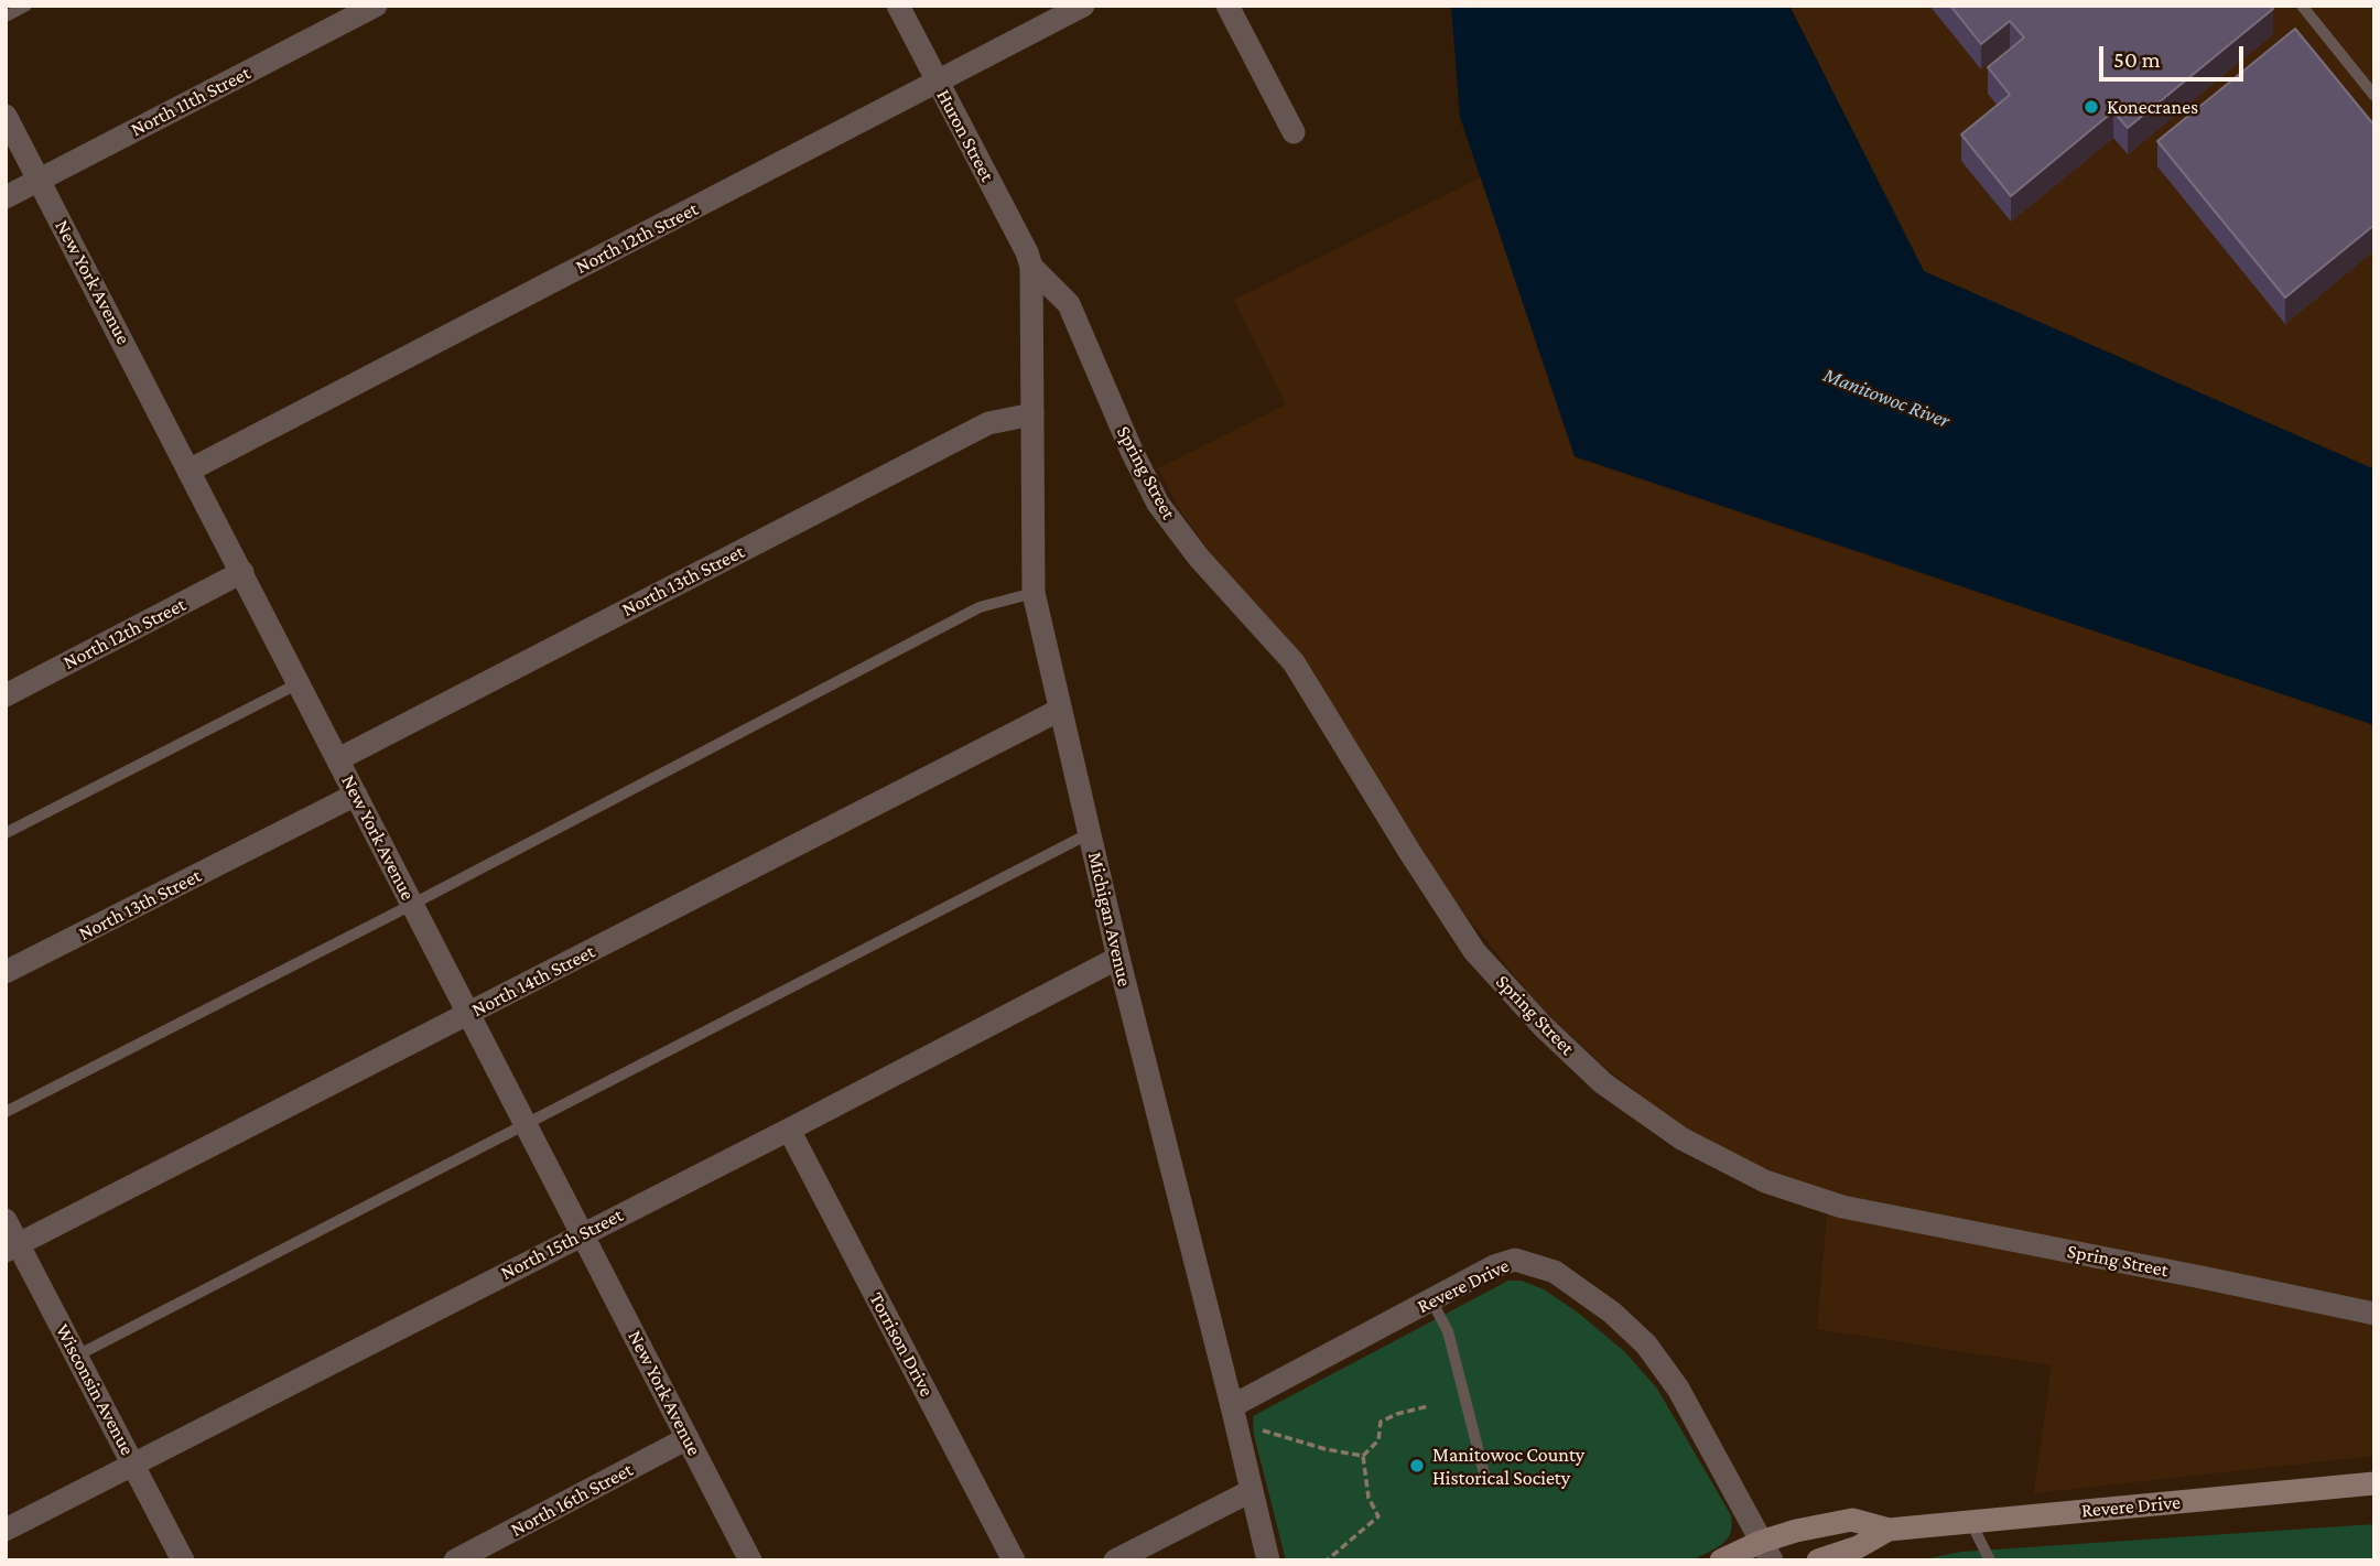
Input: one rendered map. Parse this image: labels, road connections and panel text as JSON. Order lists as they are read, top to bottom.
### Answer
{
  "streets": {
    "main road": ["Revere Drive"],
    "street": [
      "North 11th Street",
      "Huron Street",
      "North 12th Street",
      "New York Avenue",
      "Spring Street",
      "North 13th Street",
      "Michigan Avenue",
      "North 14th Street",
      "North 15th Street",
      "Torrison Drive",
      "Wisconsin Avenue",
      "North 16th Street"
    ]
  },
  "crossings": [
    ["North 11th Street", "New York Avenue"],
    ["Huron Street", "North 12th Street"],
    ["Huron Street", "Spring Street"],
    ["Huron Street", "Michigan Avenue"],
    ["North 12th Street", "New York Avenue"],
    ["New York Avenue", "North 13th Street"],
    ["New York Avenue", "North 14th Street"],
    ["New York Avenue", "North 15th Street"],
    ["New York Avenue", "North 16th Street"],
    ["Spring Street", "Michigan Avenue"],
    ["North 13th Street", "Michigan Avenue"],
    ["Michigan Avenue", "North 14th Street"],
    ["Michigan Avenue", "North 15th Street"],
    ["Michigan Avenue", "Revere Drive"],
    ["North 14th Street", "Wisconsin Avenue"],
    ["North 15th Street", "Torrison Drive"],
    ["North 15th Street", "Wisconsin Avenue"]
  ],
  "water": ["Manitowoc River"],
  "places": ["Konecranes", "Manitowoc County Historical Society"],
  "scale_bar": "50 m"
}
